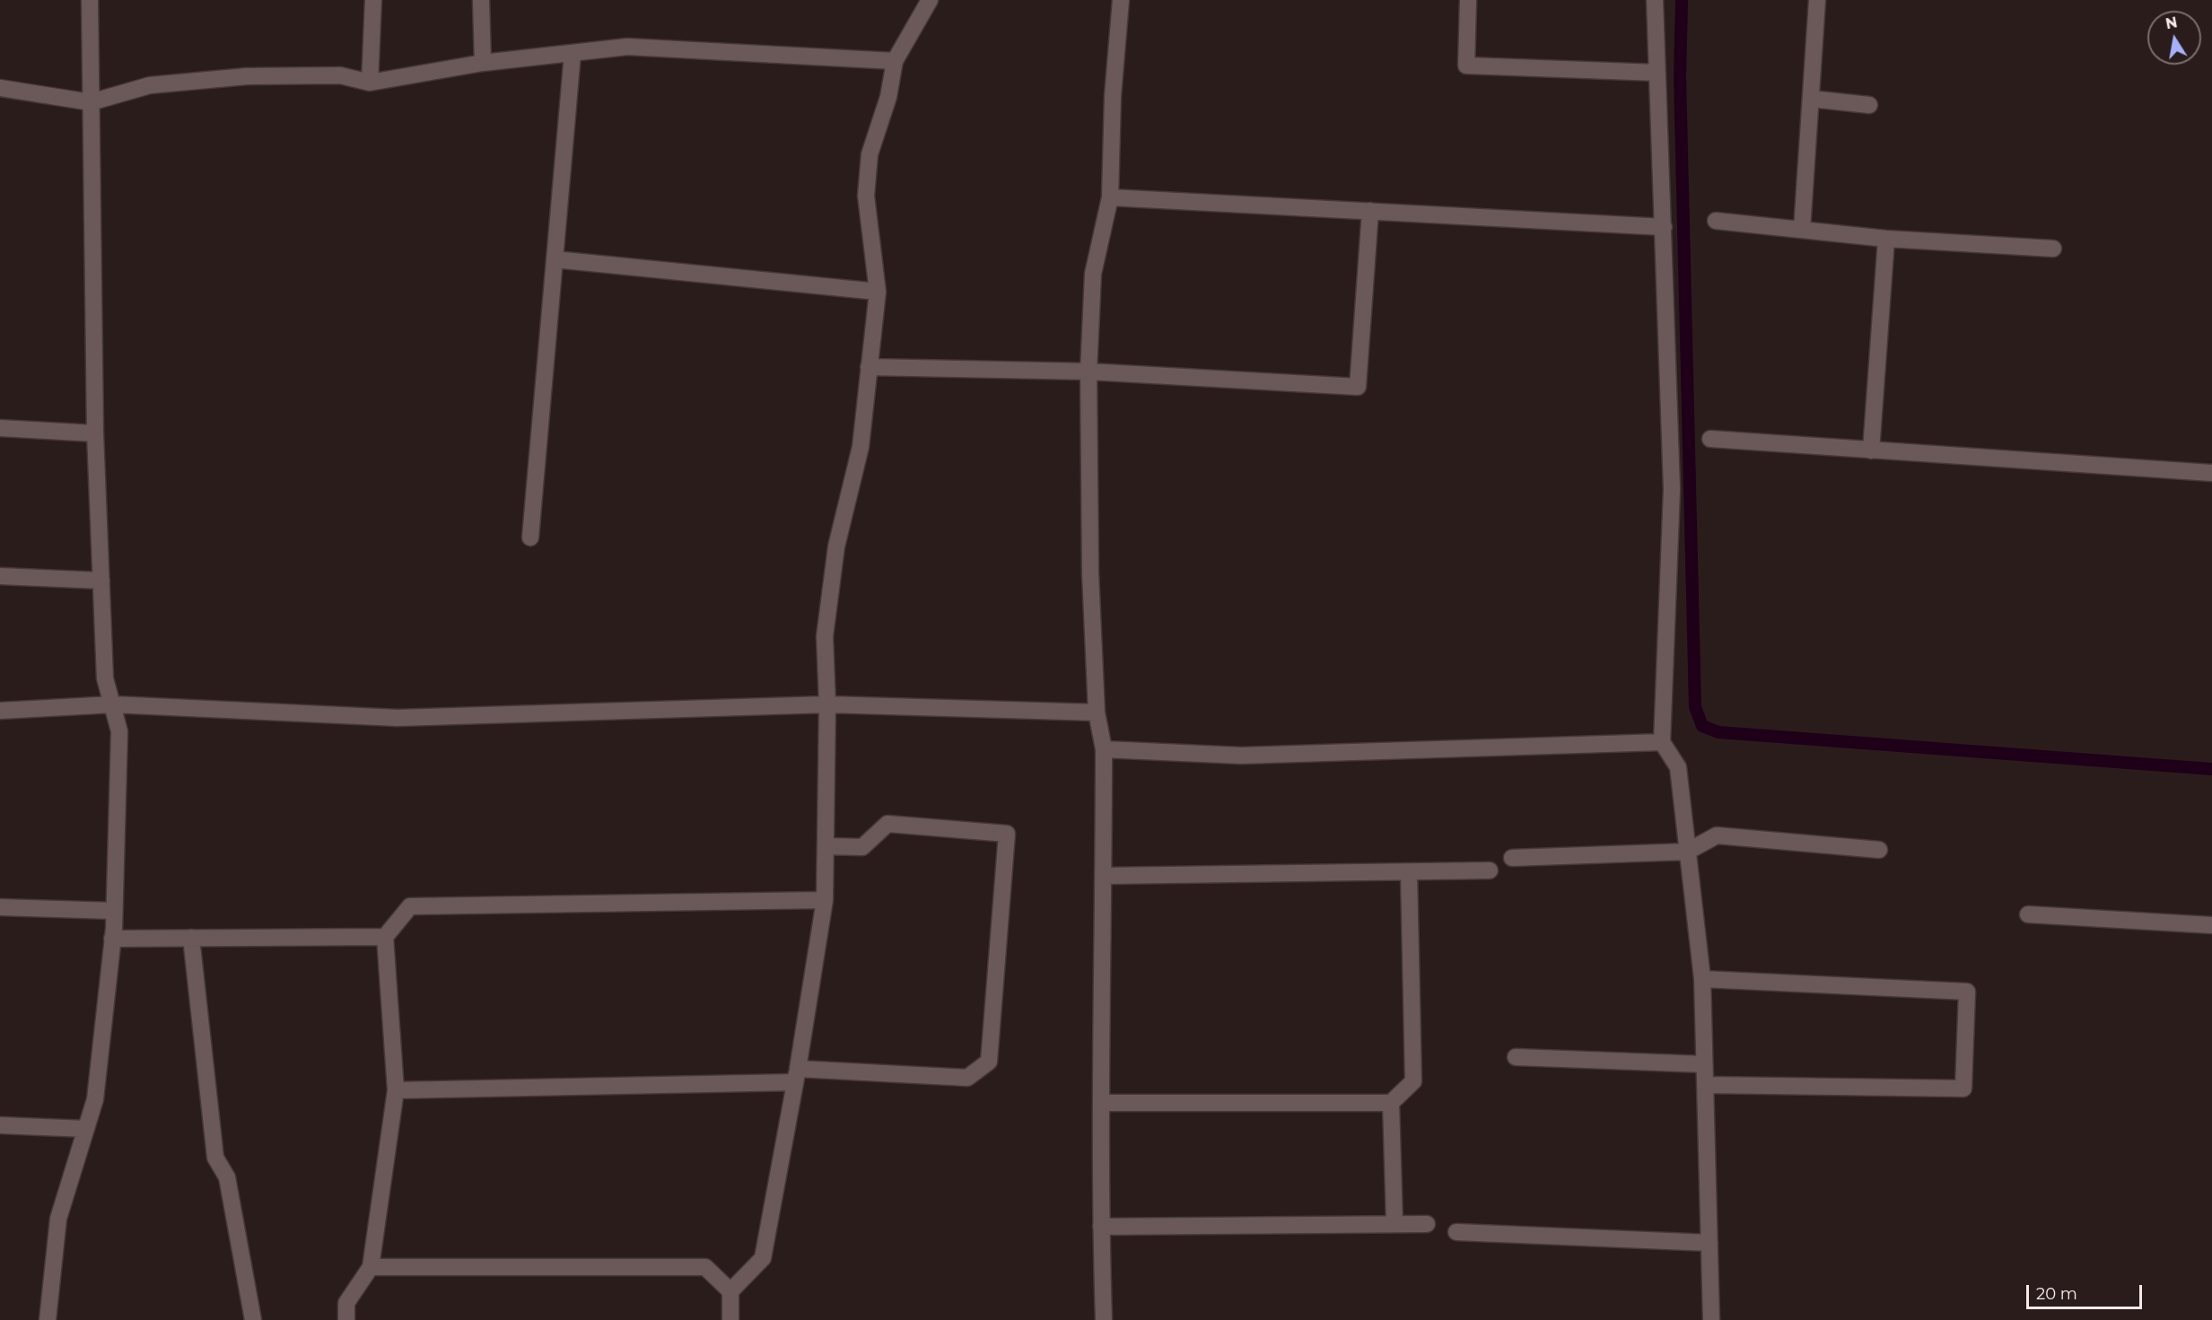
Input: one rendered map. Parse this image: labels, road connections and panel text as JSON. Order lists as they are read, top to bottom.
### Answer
{
  "scale_bar": "20 m",
  "north": "top"
}
